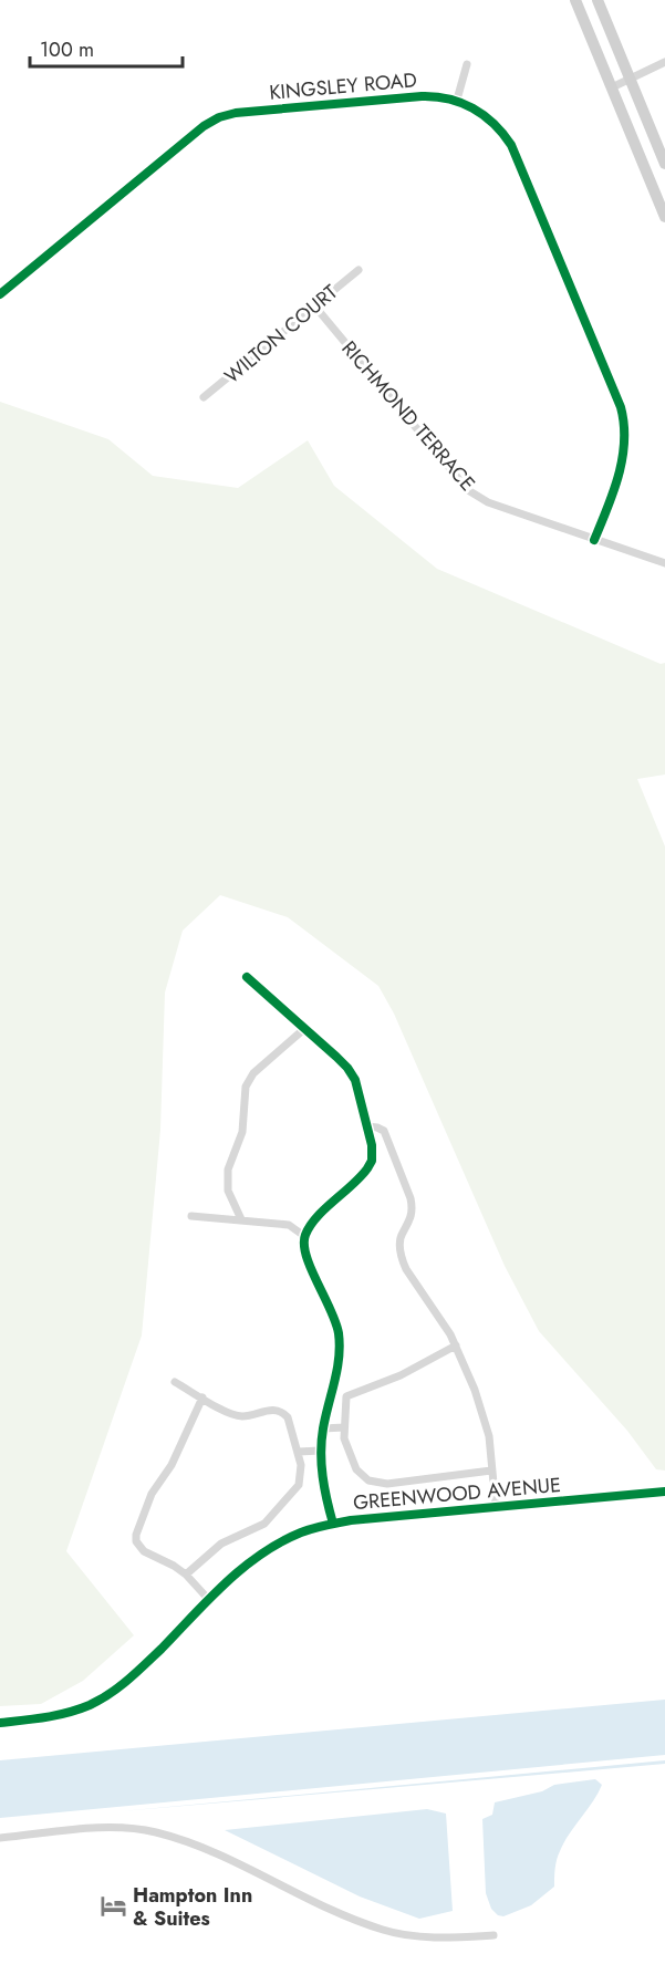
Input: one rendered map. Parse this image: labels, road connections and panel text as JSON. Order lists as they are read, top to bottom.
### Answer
{
  "streets": {
    "street": [
      "KINGSLEY ROAD",
      "WILTON COURT",
      "RICHMOND TERRACE",
      "GREENWOOD AVENUE"
    ]
  },
  "crossings": [
    ["KINGSLEY ROAD", "RICHMOND TERRACE"],
    ["WILTON COURT", "RICHMOND TERRACE"]
  ],
  "places": {
    "hotel": ["Hampton Inn & Suites"]
  },
  "scale_bar": "100 m"
}
